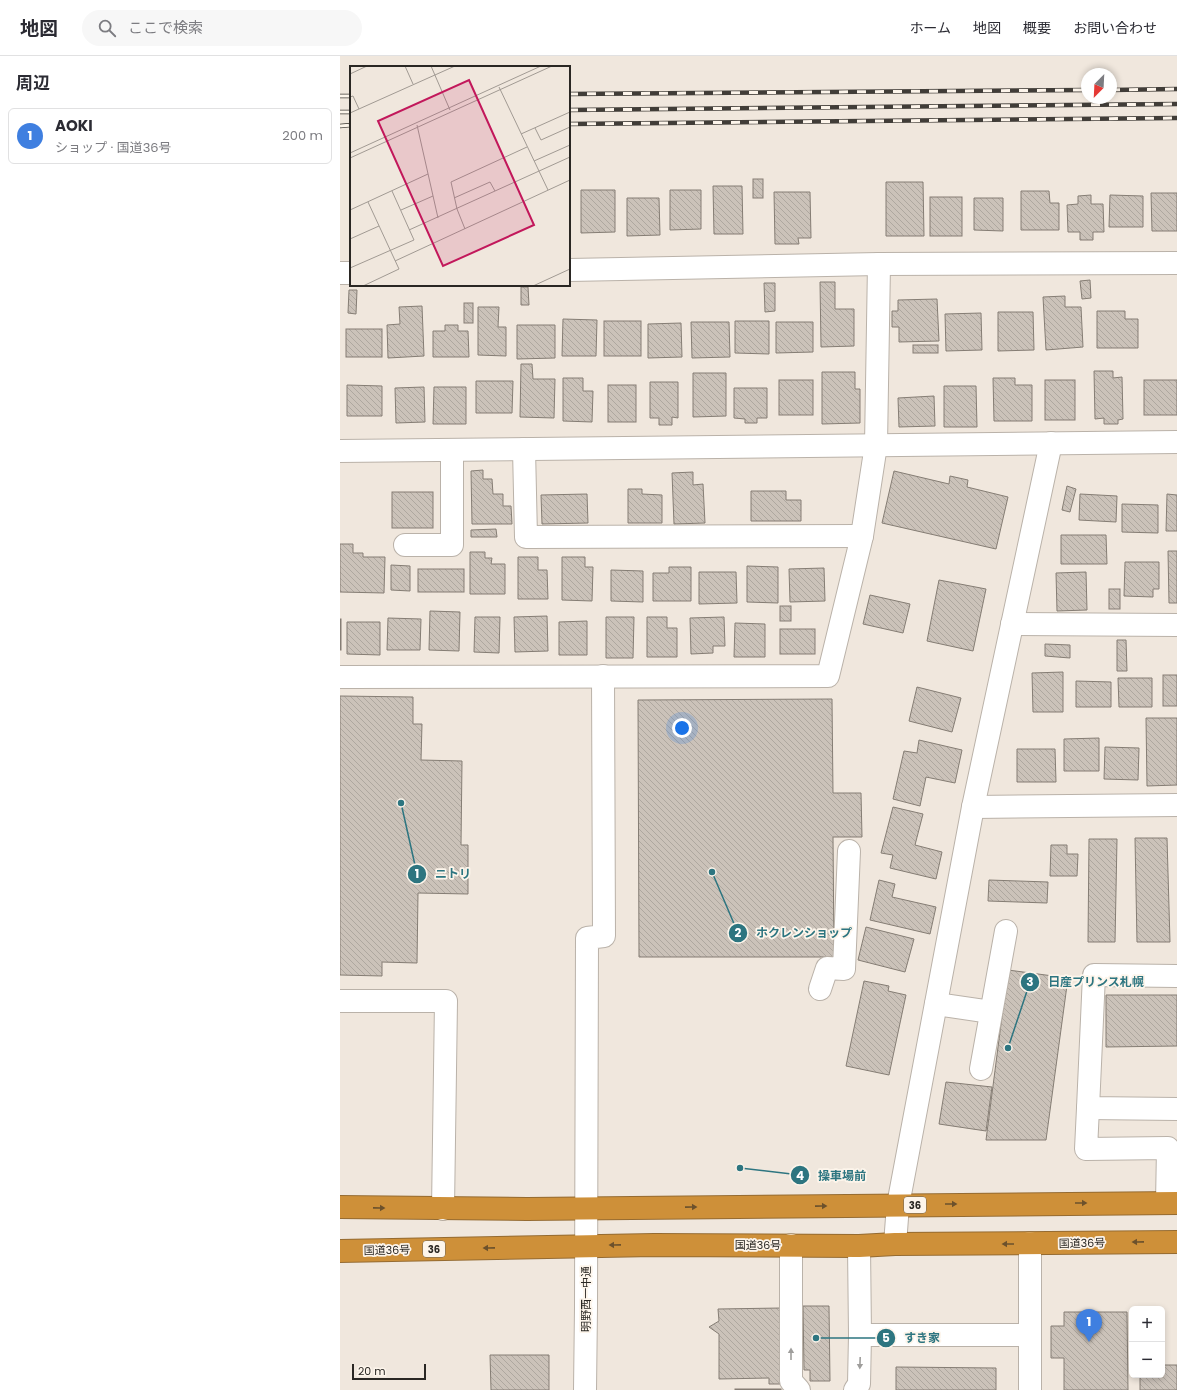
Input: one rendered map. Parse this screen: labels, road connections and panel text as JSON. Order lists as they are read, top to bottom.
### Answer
{
  "streets": {
    "highway": ["36", "国道36号"],
    "street": ["明野西一中通"]
  },
  "crossings": [
    ["36", "明野西一中通"],
    ["国道36号", "明野西一中通"]
  ],
  "places": [
    "ニトリ",
    "ホクレンショップ",
    "日産プリンス札幌",
    "操車場前",
    "すき家"
  ],
  "scale_bar": "20 m",
  "north": "bottom left",
  "page": {
    "header": "地図",
    "search": "ここで検索",
    "nav": [
      "ホーム",
      "地図",
      "概要",
      "お問い合わせ"
    ],
    "heading": "周辺",
    "list": [
      {
        "mark": "1",
        "name": "AOKI",
        "note": "ショップ · 国道36号",
        "value": "200 m"
      }
    ],
    "map_buttons": ["+", "−"],
    "pins": "1",
    "scale": "20 m"
  }
}
